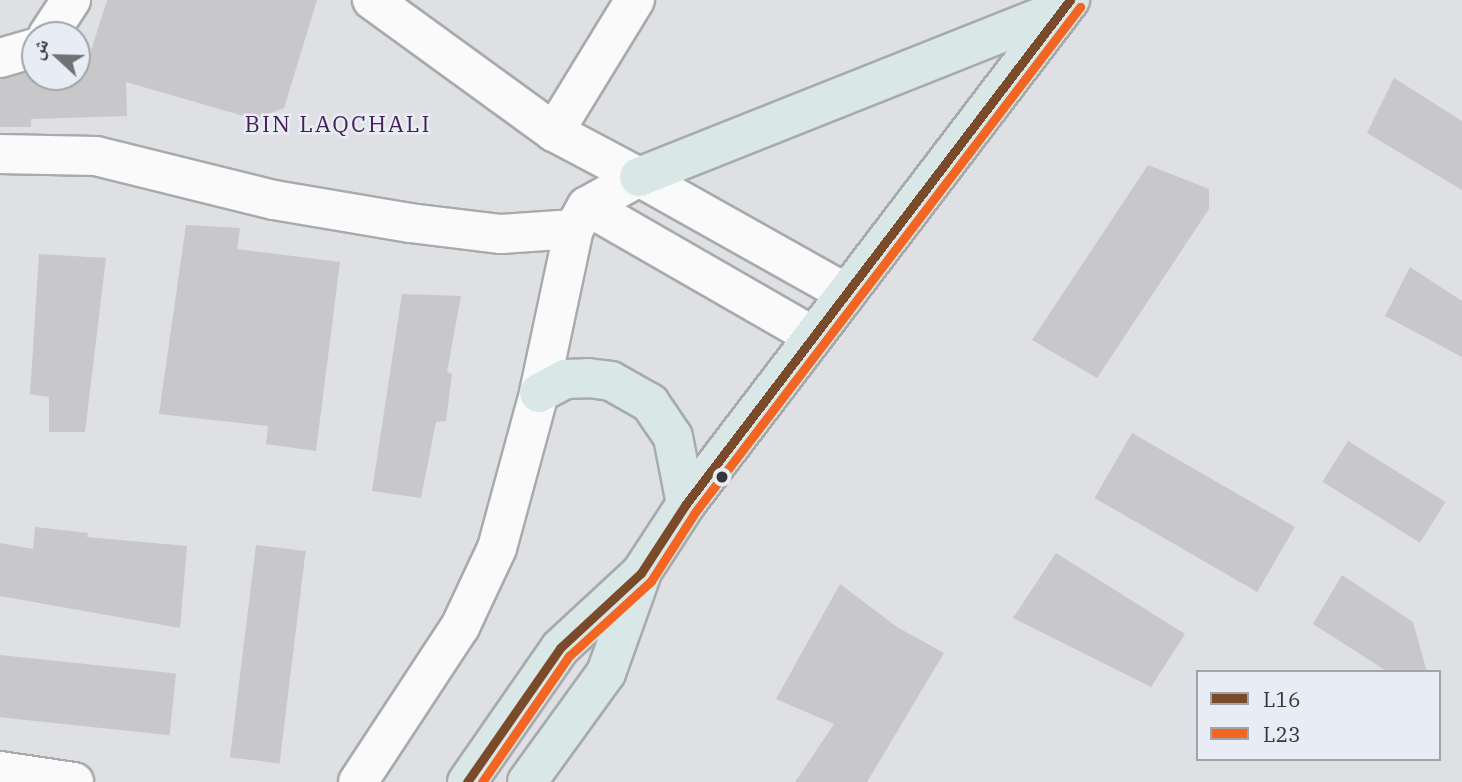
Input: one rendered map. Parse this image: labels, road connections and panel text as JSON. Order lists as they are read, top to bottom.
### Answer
{
  "districts": ["BIN LAQCHALI"],
  "lines": ["transit line L16", "transit line L23"],
  "legend": ["L16", "L23"],
  "north": "left"
}
